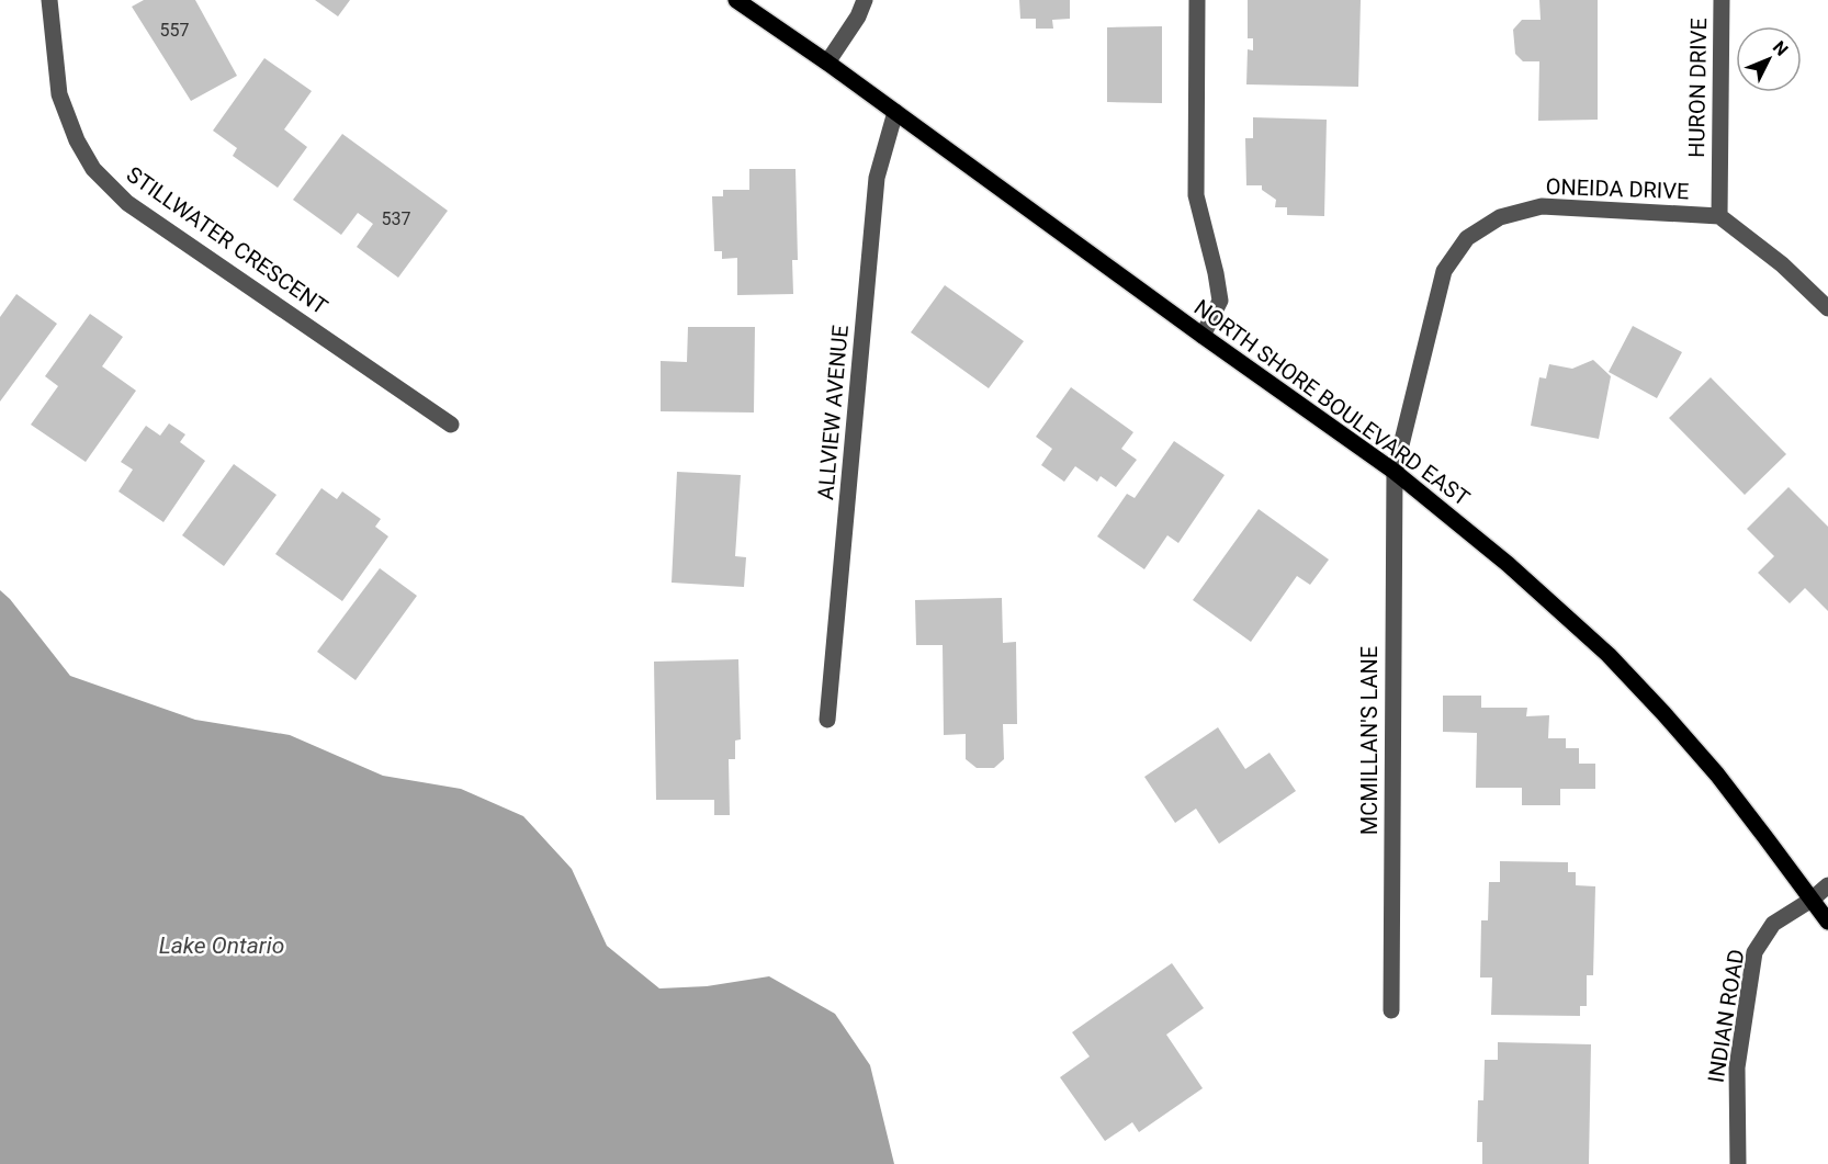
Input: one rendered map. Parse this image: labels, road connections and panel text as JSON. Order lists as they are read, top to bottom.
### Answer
{
  "streets": {
    "main road": ["NORTH SHORE BOULEVARD EAST"],
    "street": [
      "HURON DRIVE",
      "ONEIDA DRIVE",
      "STILLWATER CRESCENT",
      "ALLVIEW AVENUE",
      "MCMILLAN'S LANE",
      "INDIAN ROAD"
    ]
  },
  "crossings": [
    ["HURON DRIVE", "ONEIDA DRIVE"],
    ["ONEIDA DRIVE", "NORTH SHORE BOULEVARD EAST"],
    ["ONEIDA DRIVE", "MCMILLAN'S LANE"],
    ["NORTH SHORE BOULEVARD EAST", "ALLVIEW AVENUE"],
    ["NORTH SHORE BOULEVARD EAST", "MCMILLAN'S LANE"],
    ["NORTH SHORE BOULEVARD EAST", "INDIAN ROAD"]
  ],
  "water": ["Lake Ontario"],
  "house_numbers": ["557", "537"],
  "north": "top right"
}
